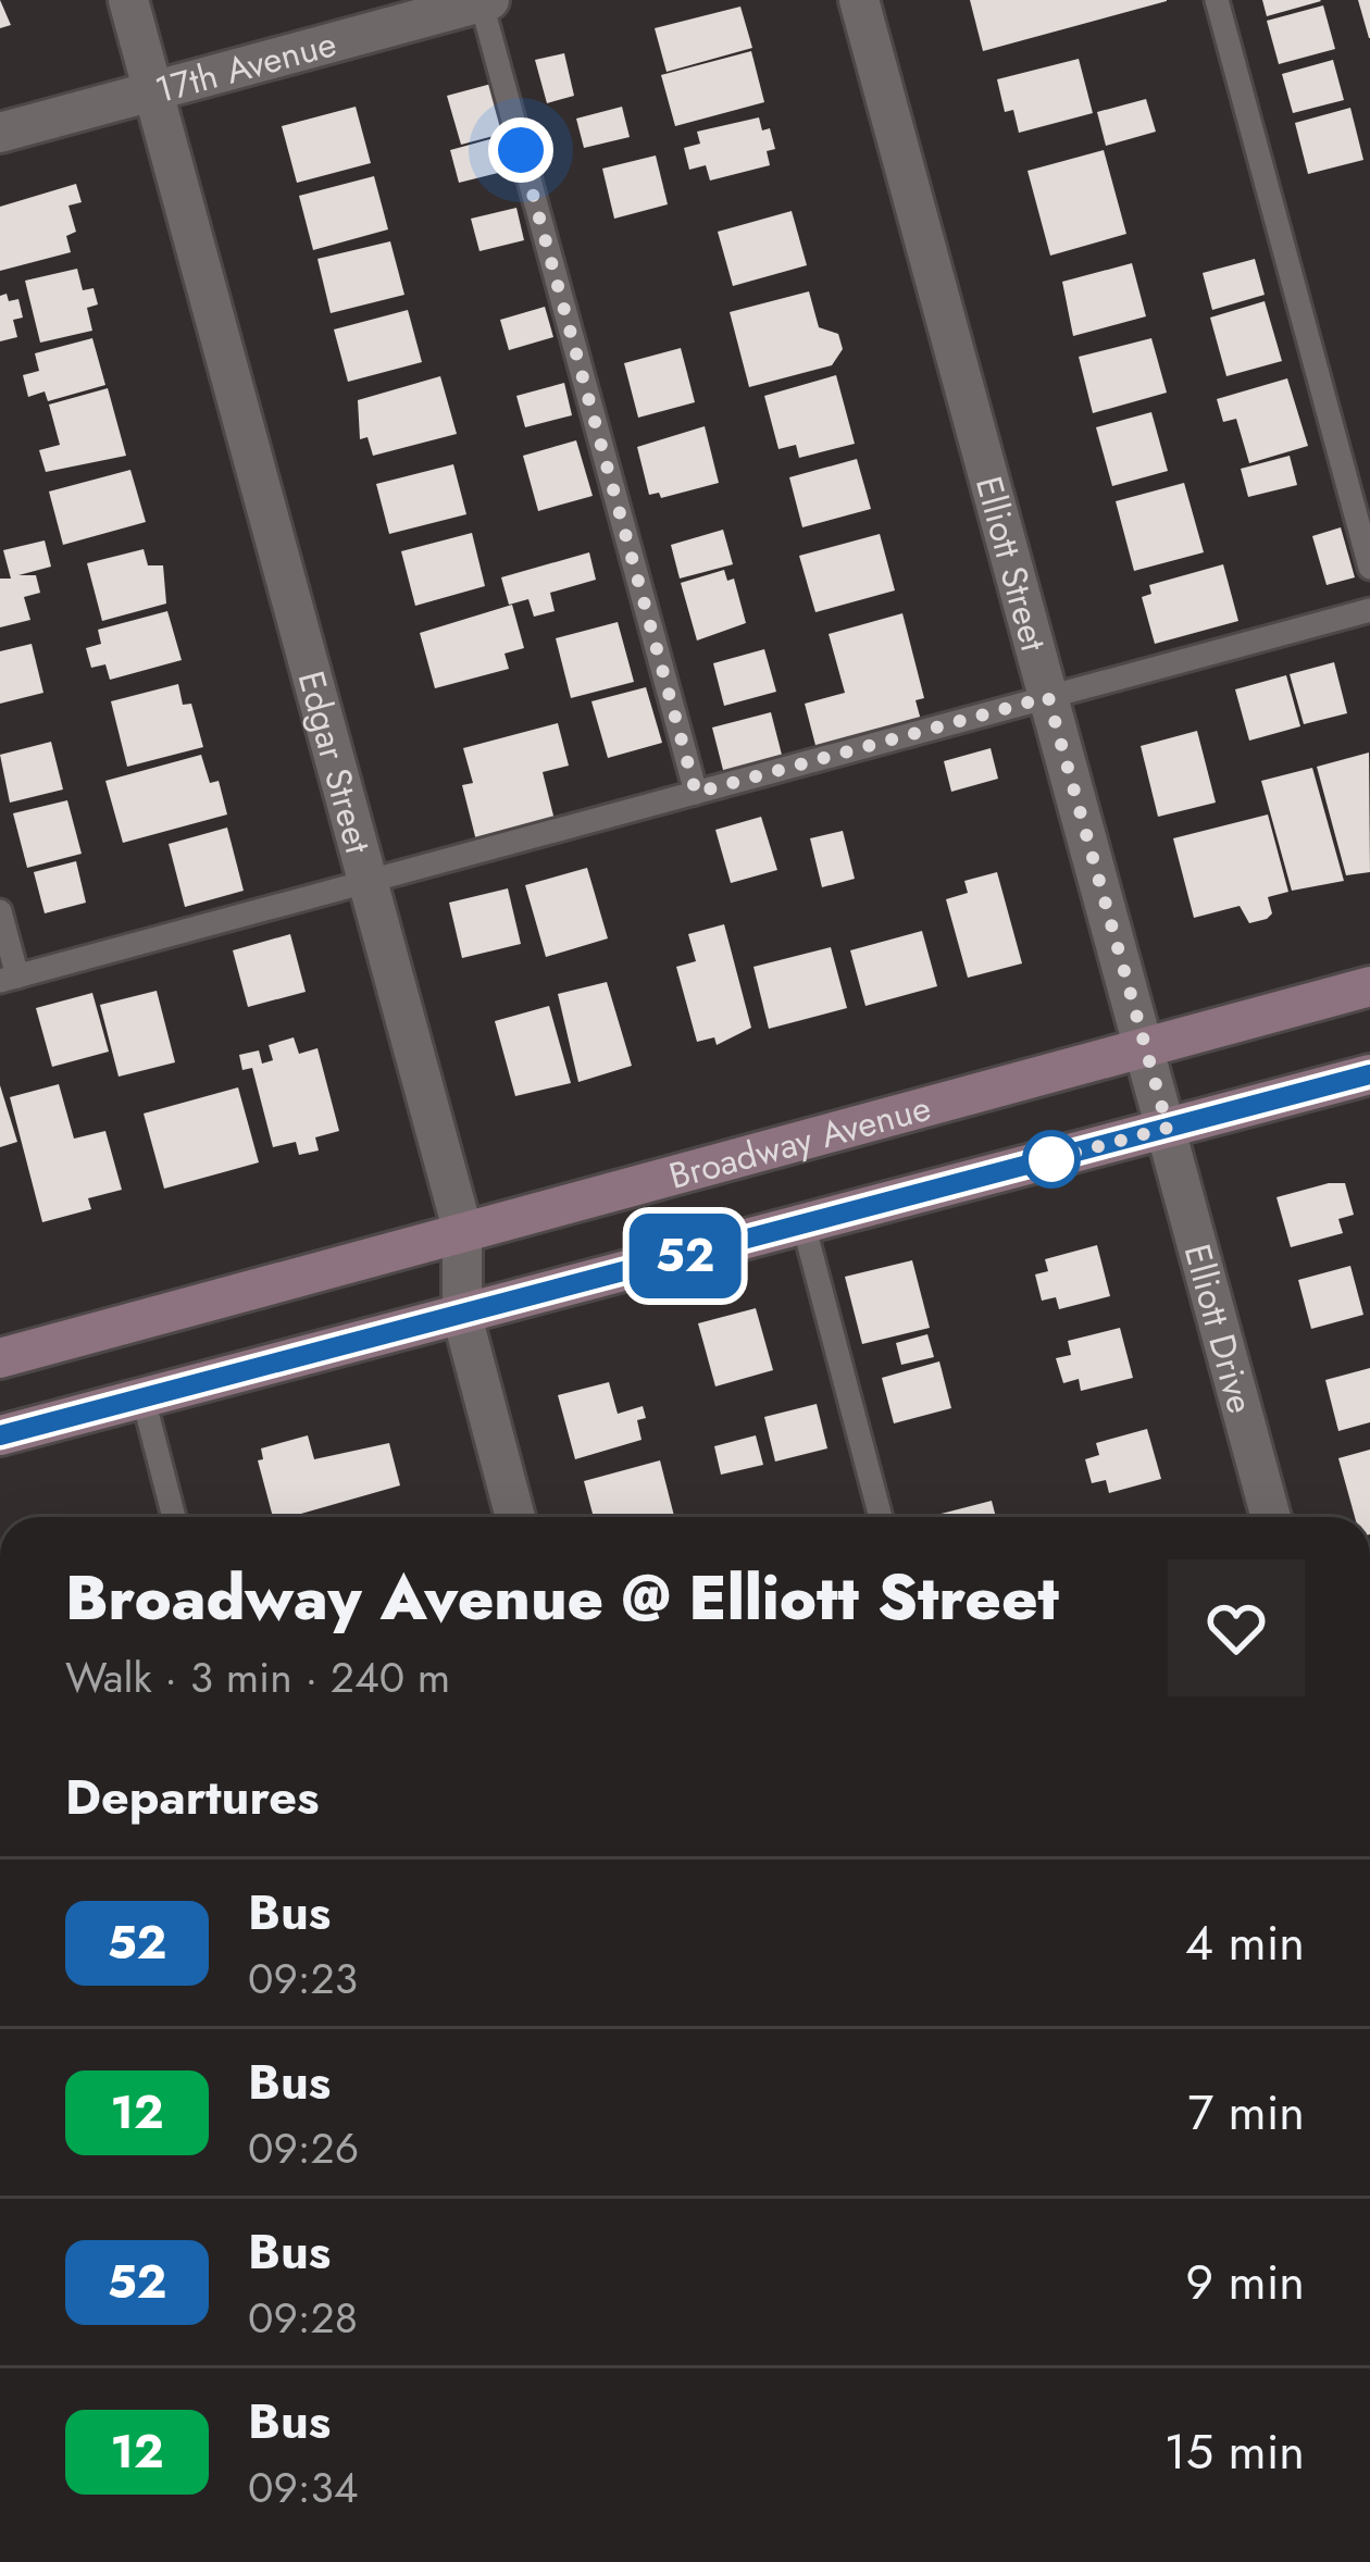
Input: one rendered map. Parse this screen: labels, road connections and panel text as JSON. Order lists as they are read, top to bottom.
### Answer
{
  "streets": {
    "street": [
      "17th Avenue",
      "Elliott Street",
      "Edgar Street",
      "Broadway Avenue",
      "Elliott Drive"
    ]
  },
  "crossings": [
    ["17th Avenue", "Edgar Street"],
    ["Elliott Street", "Broadway Avenue"],
    ["Elliott Street", "Elliott Drive"],
    ["Edgar Street", "Broadway Avenue"]
  ],
  "lines": ["bus line 52"],
  "page": {
    "on_map": "52",
    "heading": [
      ["Broadway Avenue @ Elliott Street", "Walk · 3 min · 240 m"],
      "Departures"
    ],
    "list": [
      {
        "mark": "52",
        "name": "Bus",
        "note": "09:23",
        "value": "4 min"
      },
      {
        "mark": "12",
        "name": "Bus",
        "note": "09:26",
        "value": "7 min"
      },
      {
        "mark": "52",
        "name": "Bus",
        "note": "09:28",
        "value": "9 min"
      },
      {
        "mark": "12",
        "name": "Bus",
        "note": "09:34",
        "value": "15 min"
      }
    ]
  }
}
